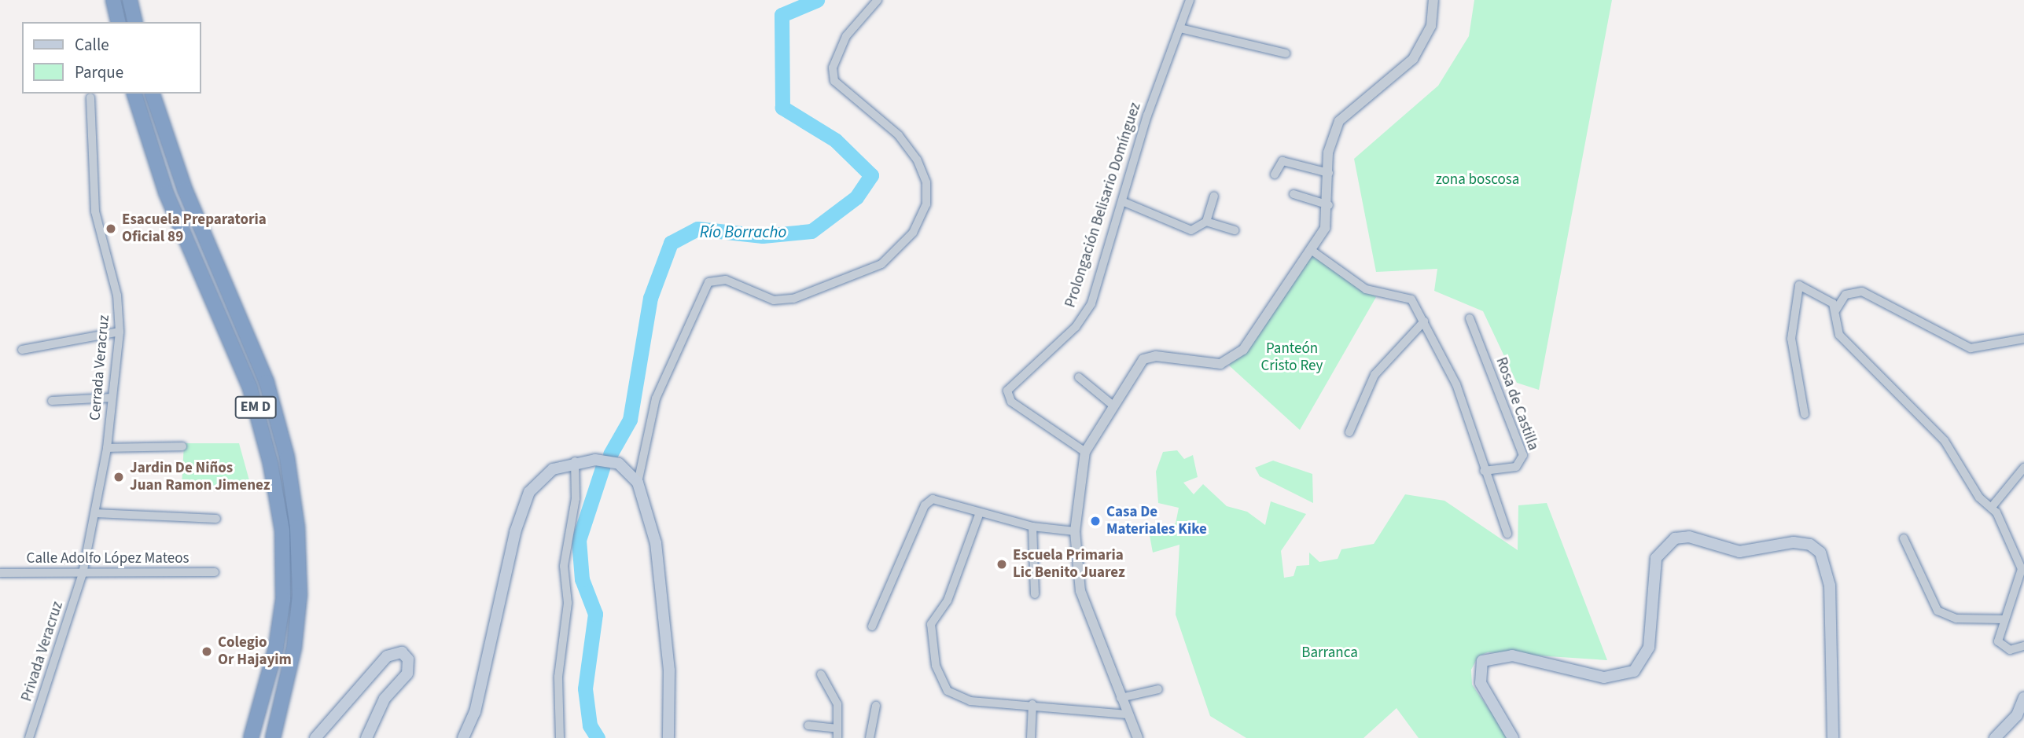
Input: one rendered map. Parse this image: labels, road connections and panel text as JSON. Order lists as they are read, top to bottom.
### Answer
{
  "streets": {
    "highway": ["EM D"],
    "street": [
      "Prolongación Belisario Domínguez",
      "Cerrada Veracruz",
      "Rosa de Castilla",
      "Calle Adolfo López Mateos",
      "Privada Veracruz"
    ]
  },
  "crossings": [
    ["Cerrada Veracruz", "Calle Adolfo López Mateos"],
    ["Cerrada Veracruz", "Privada Veracruz"],
    ["Calle Adolfo López Mateos", "Privada Veracruz"]
  ],
  "water": ["Río Borracho"],
  "parks": ["zona boscosa", "Panteón Cristo Rey", "Barranca"],
  "places": [
    "Esacuela Preparatoria Oficial 89",
    "Jardin De Niños Juan Ramon Jimenez",
    "Casa De Materiales Kike",
    "Escuela Primaria Lic Benito Juarez",
    "Colegio Or Hajayim"
  ],
  "legend": ["Calle", "Parque"]
}
